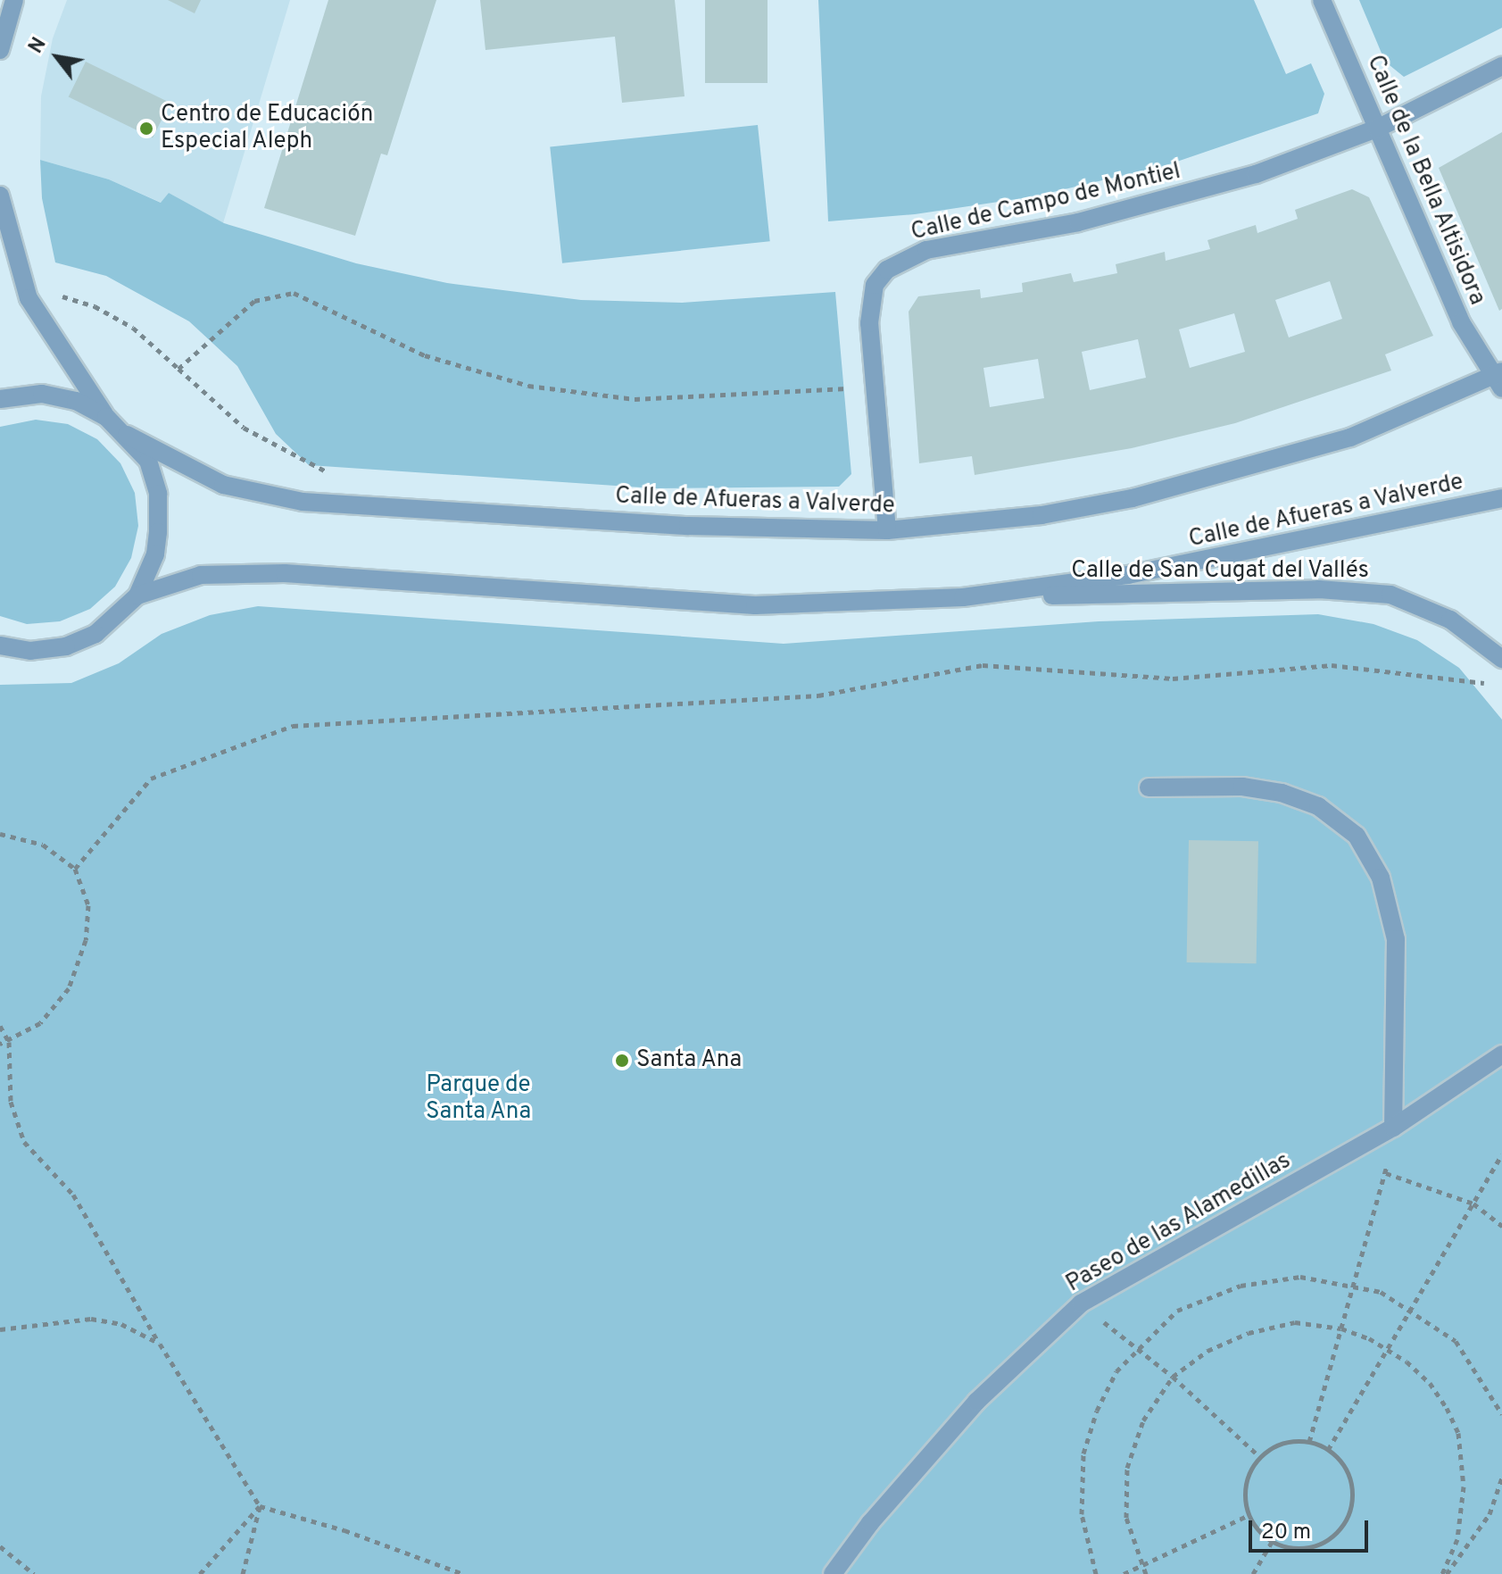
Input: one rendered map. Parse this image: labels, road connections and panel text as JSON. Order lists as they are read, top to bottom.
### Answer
{
  "streets": {
    "street": [
      "Calle de la Bella Altisidora",
      "Calle de Campo de Montiel",
      "Calle de Afueras a Valverde",
      "Calle de San Cugat del Vallés",
      "Paseo de las Alamedillas"
    ]
  },
  "crossings": [
    ["Calle de la Bella Altisidora", "Calle de Campo de Montiel"],
    ["Calle de la Bella Altisidora", "Calle de Afueras a Valverde"],
    ["Calle de Campo de Montiel", "Calle de Afueras a Valverde"],
    ["Calle de Afueras a Valverde", "Calle de San Cugat del Vallés"]
  ],
  "parks": ["Parque de Santa Ana"],
  "places": ["Centro de Educación Especial Aleph", "Santa Ana"],
  "scale_bar": "20 m",
  "north": "top left"
}
